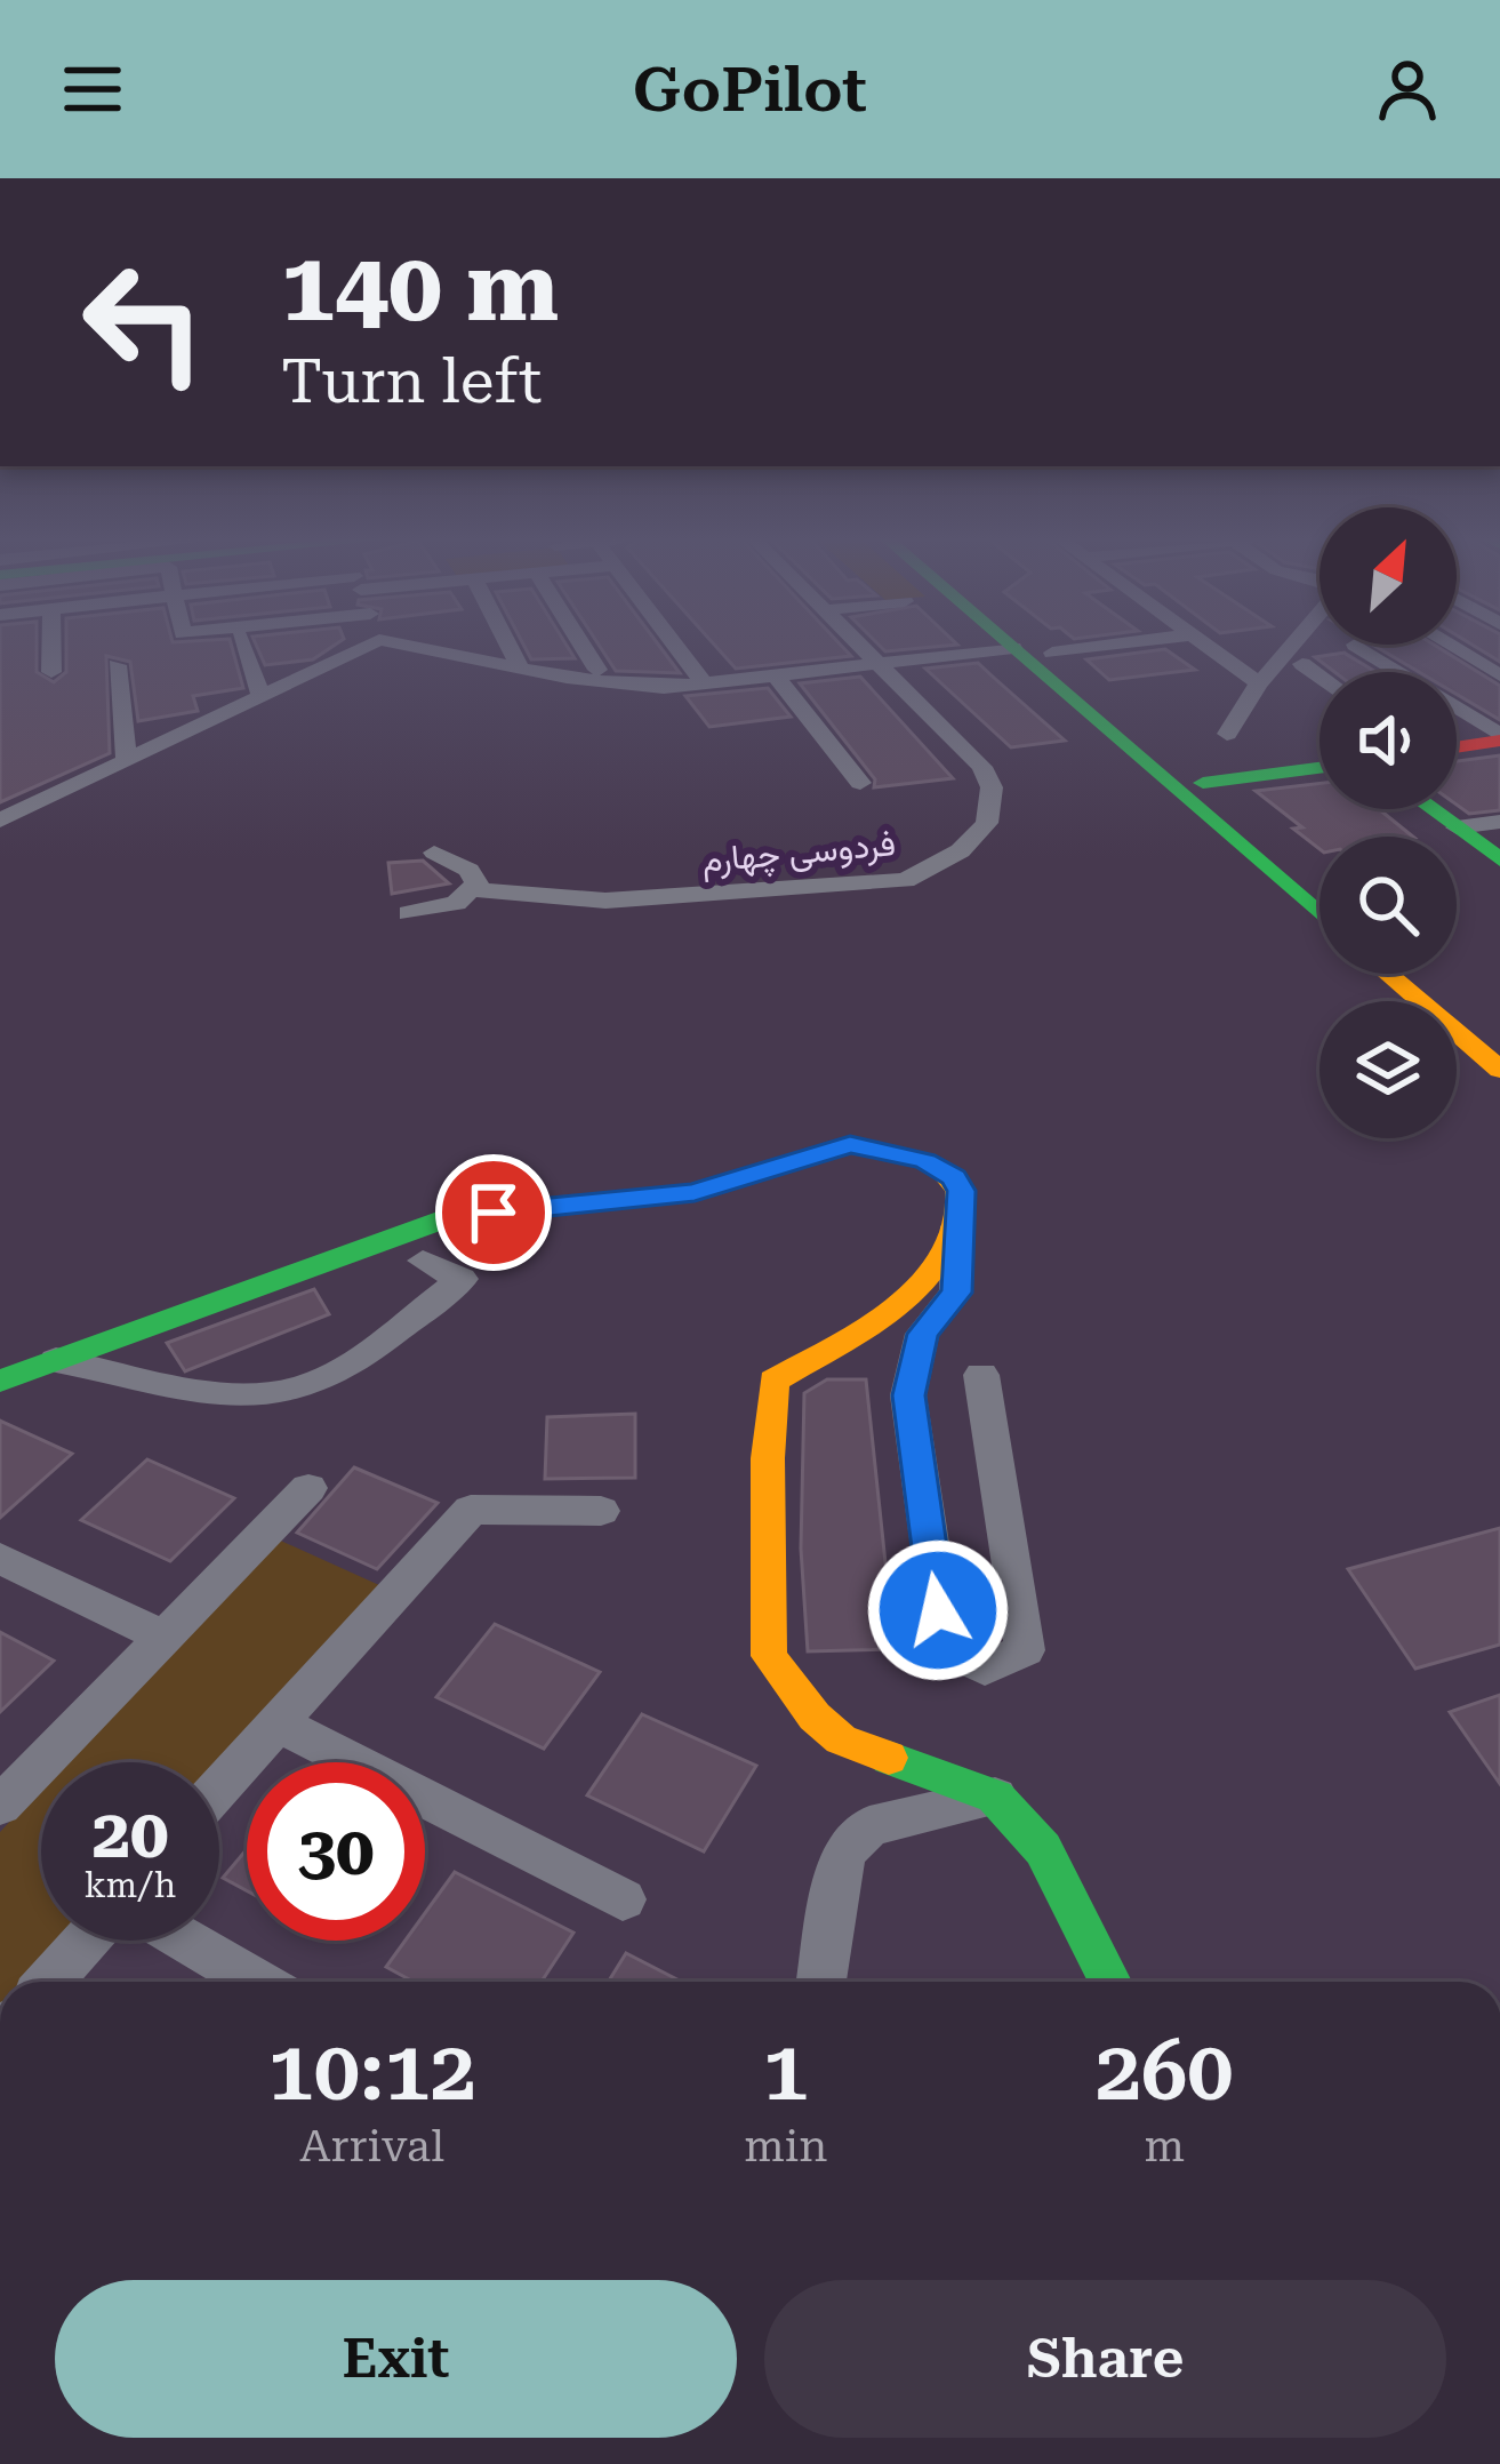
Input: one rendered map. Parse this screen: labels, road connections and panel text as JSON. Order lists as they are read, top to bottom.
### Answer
{
  "streets": {
    "street": ["فردوسی چهارم"]
  },
  "north": "top right",
  "page": {
    "header": "GoPilot",
    "turn": ["140 m", "Turn left"],
    "speed": "20 km/h",
    "limit": "30",
    "eta": [
      "10:12",
      "Arrival",
      "1",
      "min",
      "260",
      "m"
    ],
    "buttons": ["Exit", "Share"]
  }
}
